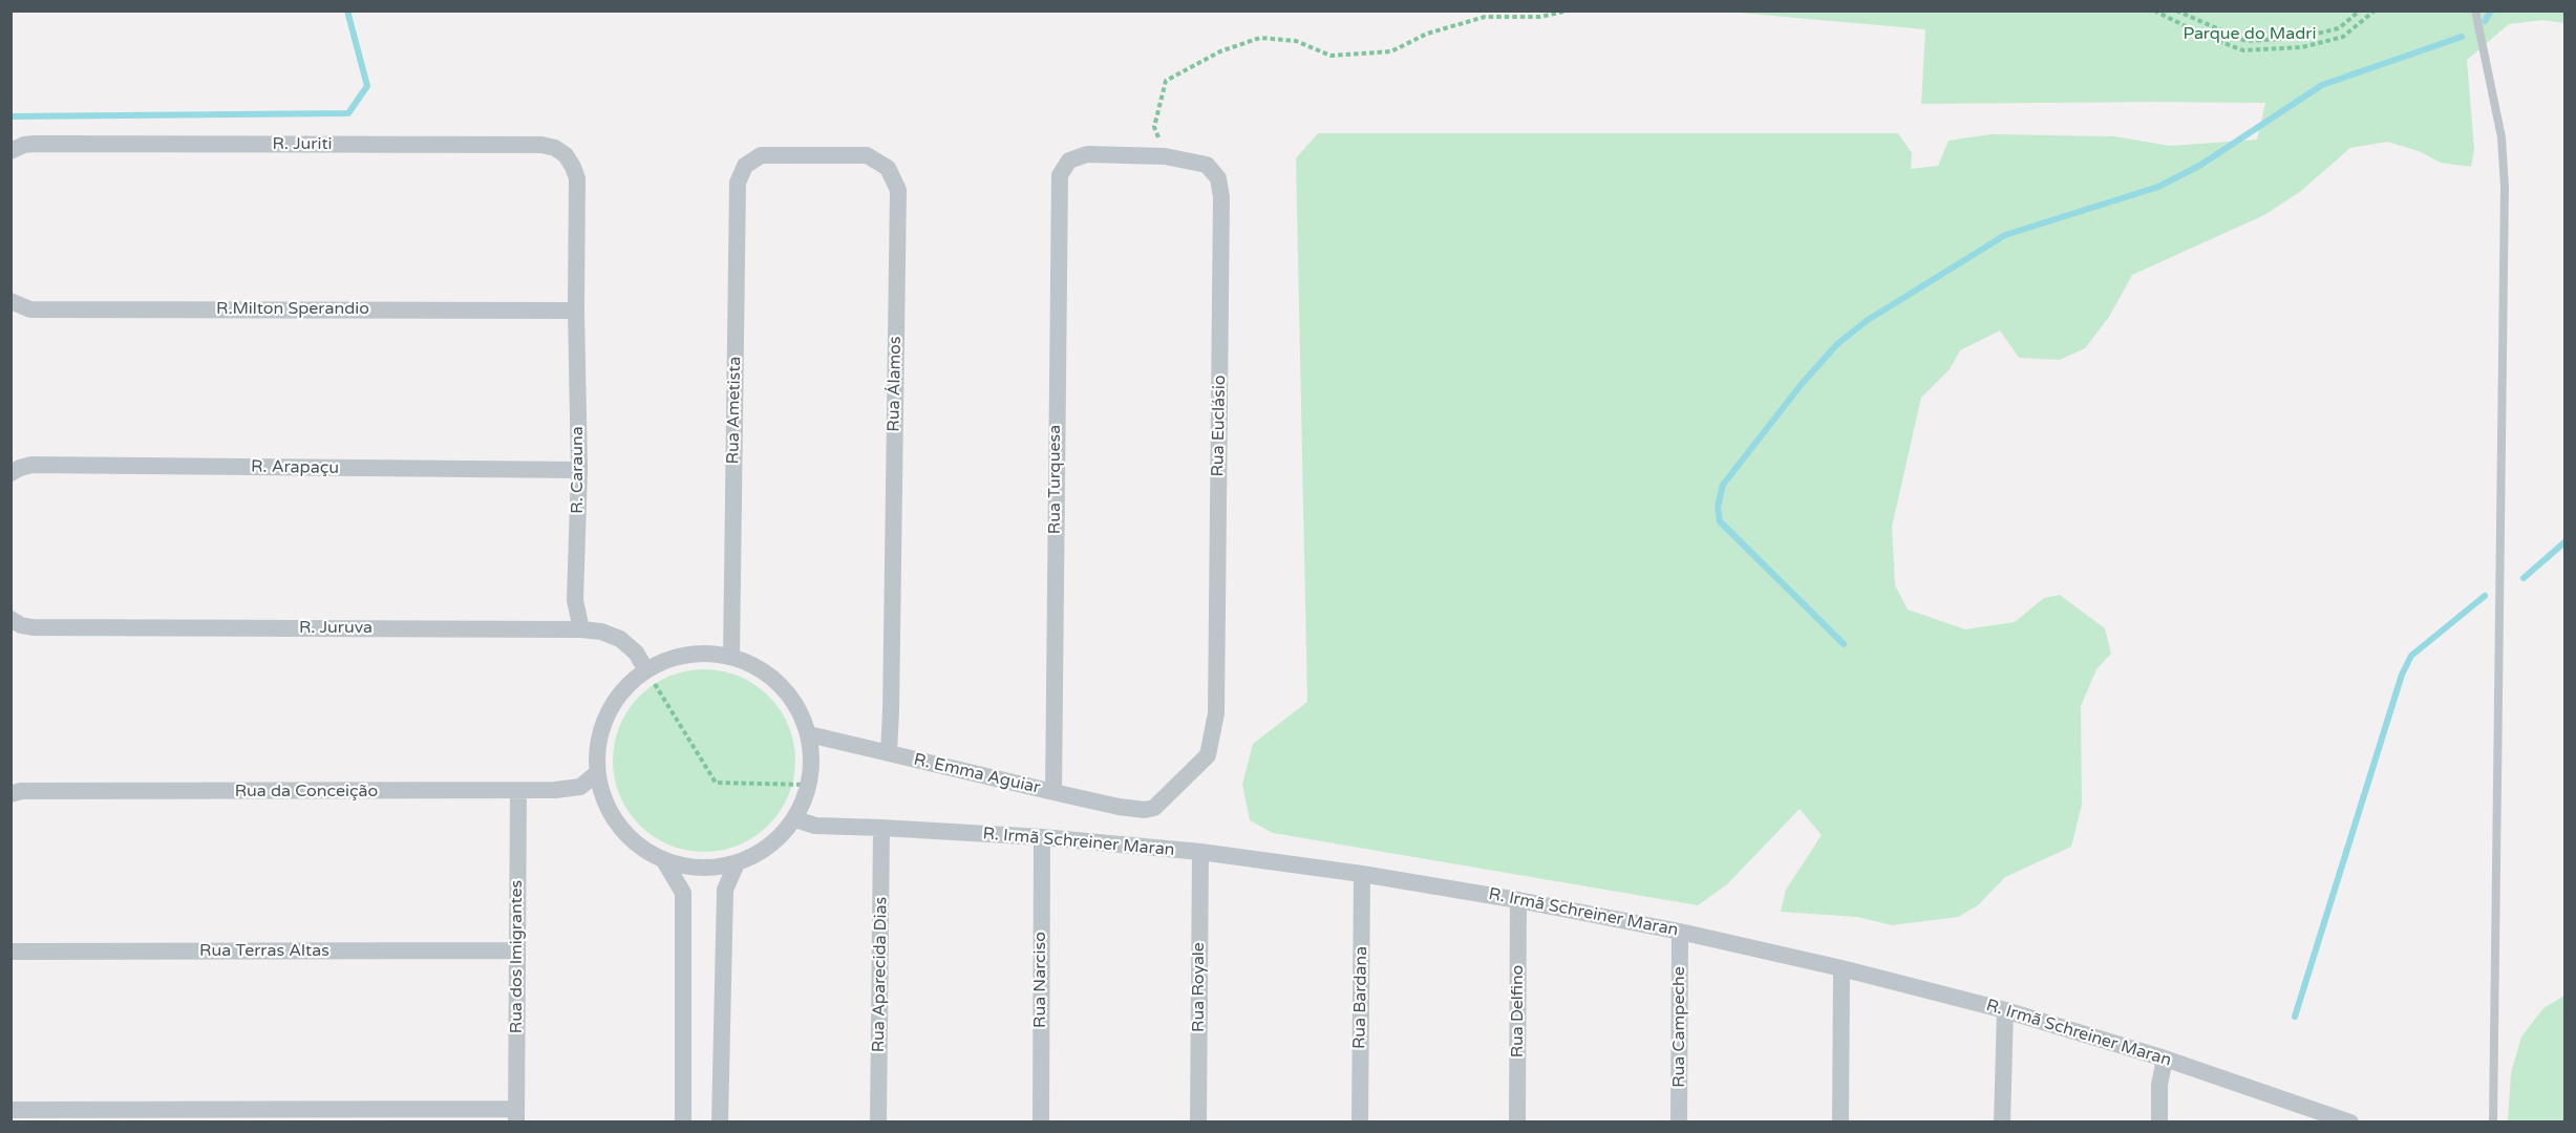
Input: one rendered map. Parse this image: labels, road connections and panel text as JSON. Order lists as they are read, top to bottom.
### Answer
{
  "streets": {
    "street": [
      "R. Juriti",
      "R.Milton Sperandio",
      "Rua Álamos",
      "Rua Ametista",
      "Rua Euclásio",
      "R. Arapaçu",
      "R. Carauna",
      "Rua Turquesa",
      "R. Juruva",
      "R. Emma Aguiar",
      "Rua da Conceição",
      "R. Irmã Schreiner Maran",
      "Rua Terras Altas",
      "Rua dos Imigrantes",
      "Rua Aparecida Dias",
      "Rua Narciso",
      "Rua Royale",
      "Rua Bardana",
      "Rua Delfino",
      "Rua Campeche"
    ]
  },
  "crossings": [
    ["R. Juriti", "R. Carauna"],
    ["R.Milton Sperandio", "R. Carauna"],
    ["Rua Álamos", "Rua Ametista"],
    ["Rua Álamos", "R. Emma Aguiar"],
    ["Rua Euclásio", "Rua Turquesa"],
    ["Rua Euclásio", "R. Emma Aguiar"],
    ["R. Arapaçu", "R. Carauna"],
    ["R. Carauna", "R. Juruva"],
    ["Rua Turquesa", "R. Emma Aguiar"],
    ["Rua da Conceição", "Rua dos Imigrantes"],
    ["R. Irmã Schreiner Maran", "Rua Aparecida Dias"],
    ["R. Irmã Schreiner Maran", "Rua Narciso"],
    ["R. Irmã Schreiner Maran", "Rua Royale"],
    ["R. Irmã Schreiner Maran", "Rua Bardana"],
    ["R. Irmã Schreiner Maran", "Rua Delfino"],
    ["R. Irmã Schreiner Maran", "Rua Campeche"],
    ["Rua Terras Altas", "Rua dos Imigrantes"]
  ],
  "parks": ["Parque do Madri"]
}
